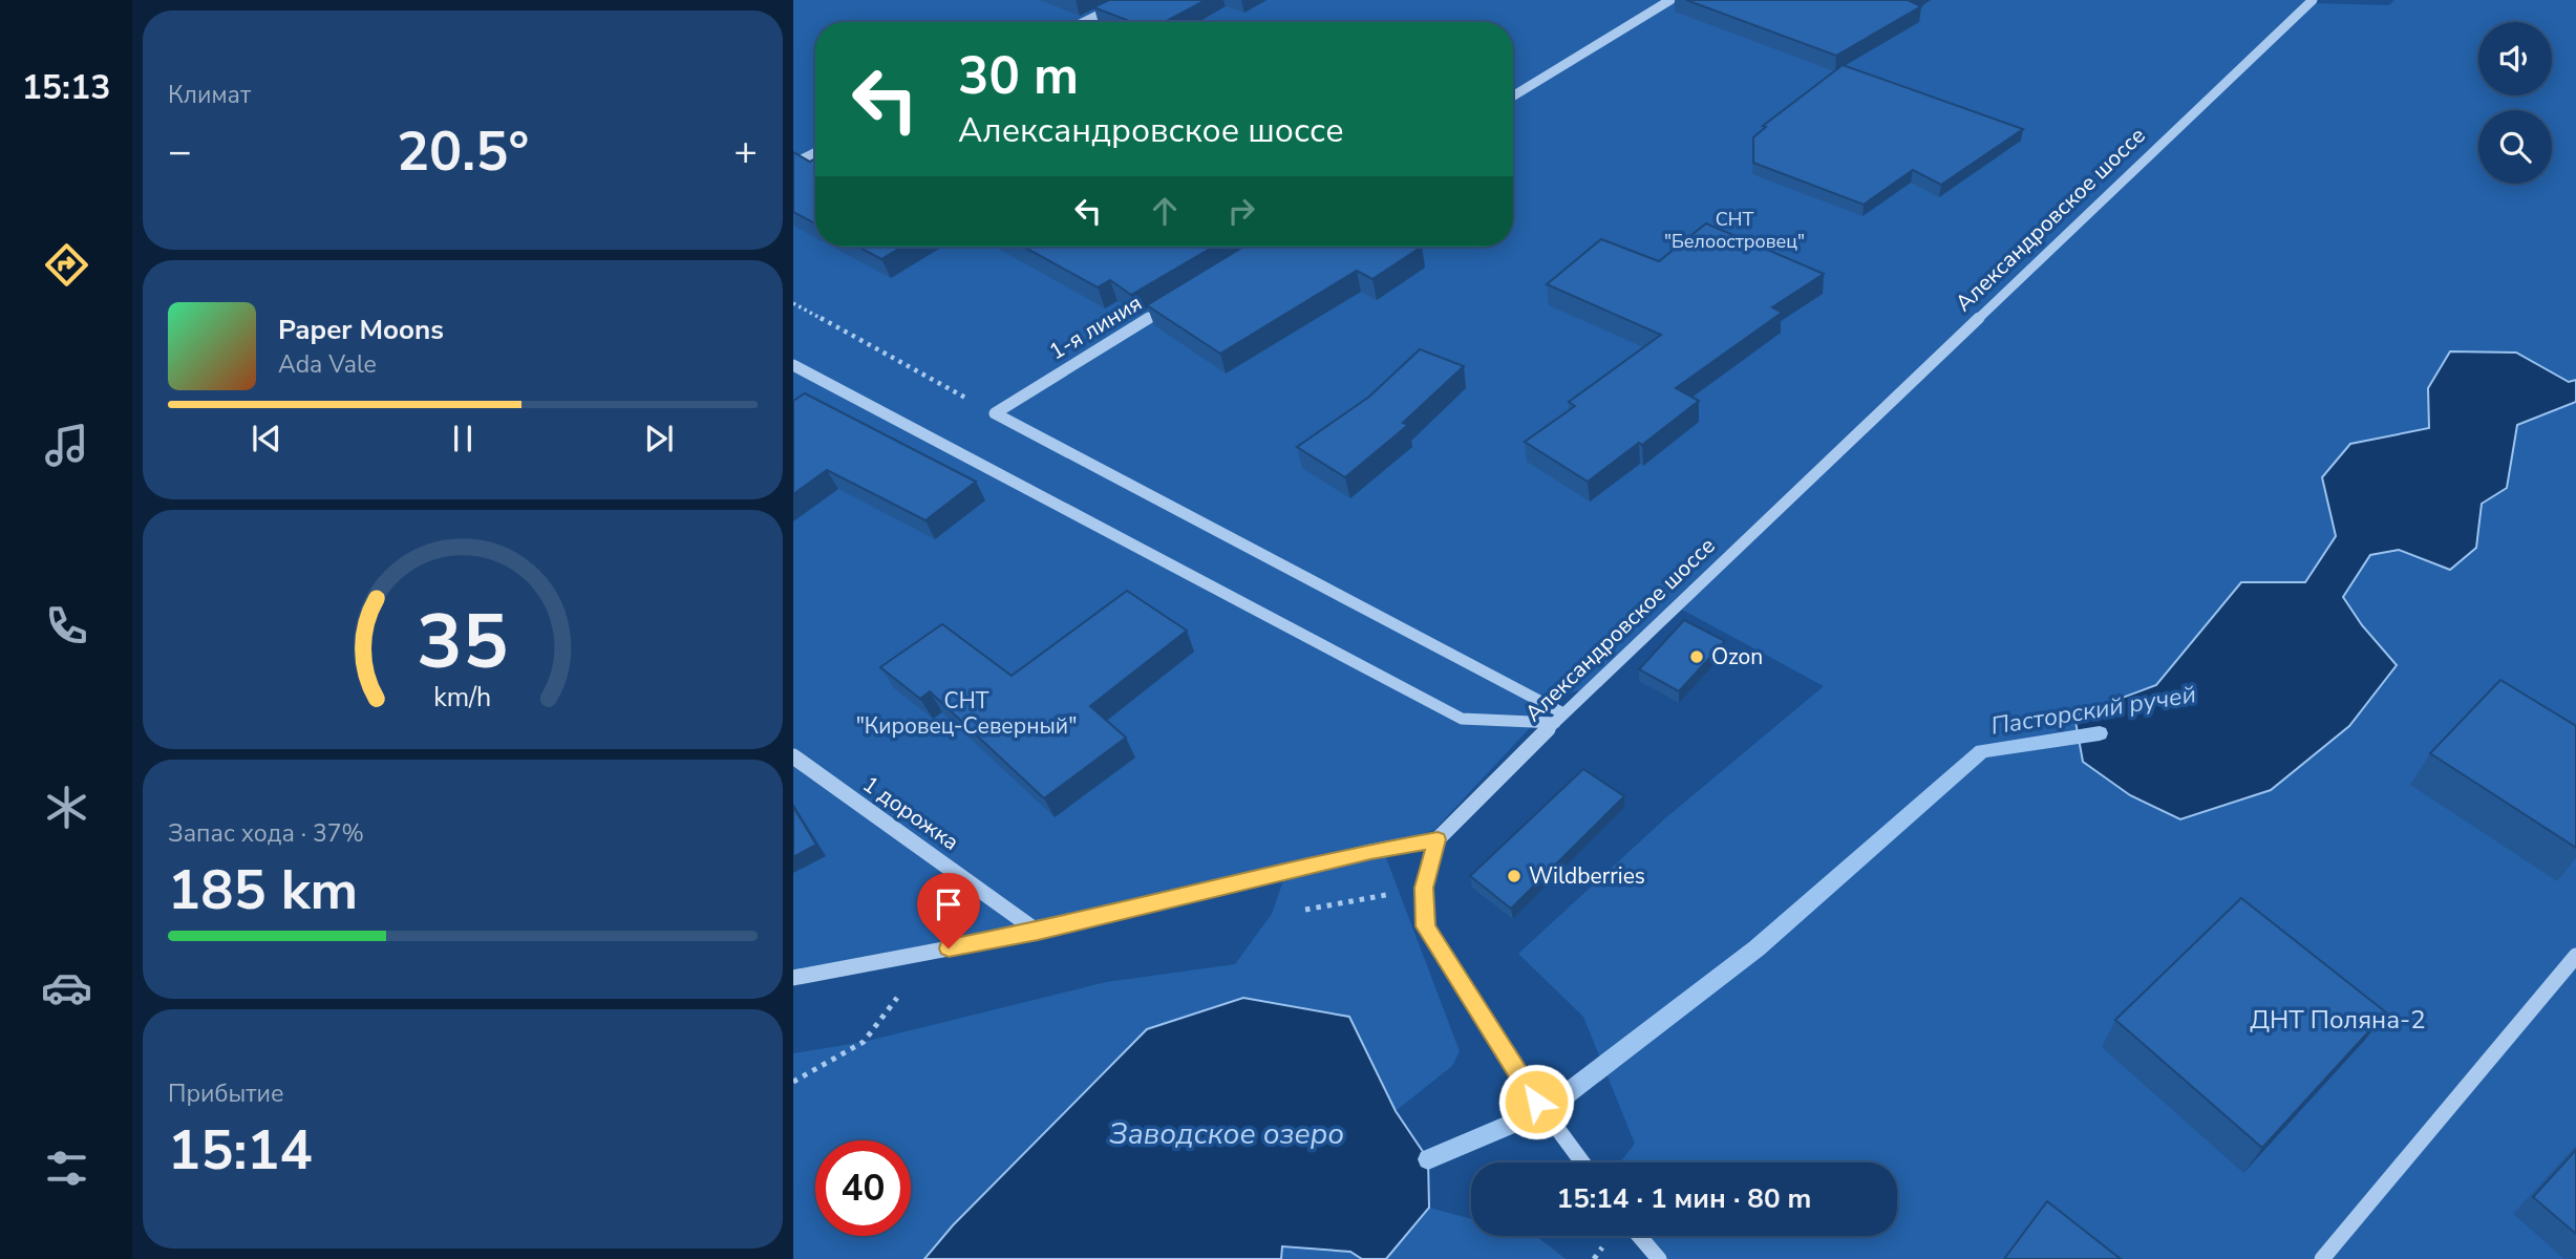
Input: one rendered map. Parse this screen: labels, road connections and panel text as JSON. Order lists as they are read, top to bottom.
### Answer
{
  "streets": {
    "street": ["Александровское шоссе", "1-я линия", "1 дорожка"]
  },
  "water": ["Пасторский ручей", "Заводское озеро"],
  "parks": ["СНТ \"Белоостровец\"", "СНТ \"Кировец-Северный\"", "ДНТ Поляна-2"],
  "places": ["Ozon", "Wildberries"],
  "page": {
    "tabs": "15:13",
    "tile": [
      "Климат",
      ["Запас хода · 37%", "185 km"],
      ["Прибытие", "15:14"]
    ],
    "turn": ["30 m", "Александровское шоссе"],
    "heat": ["−", "20.5°", "+"],
    "song": ["Paper Moons", "Ada Vale"],
    "limit": "40",
    "trip": "15:14 · 1 мин · 80 m",
    "gauge": ["35", "km/h"]
  }
}
